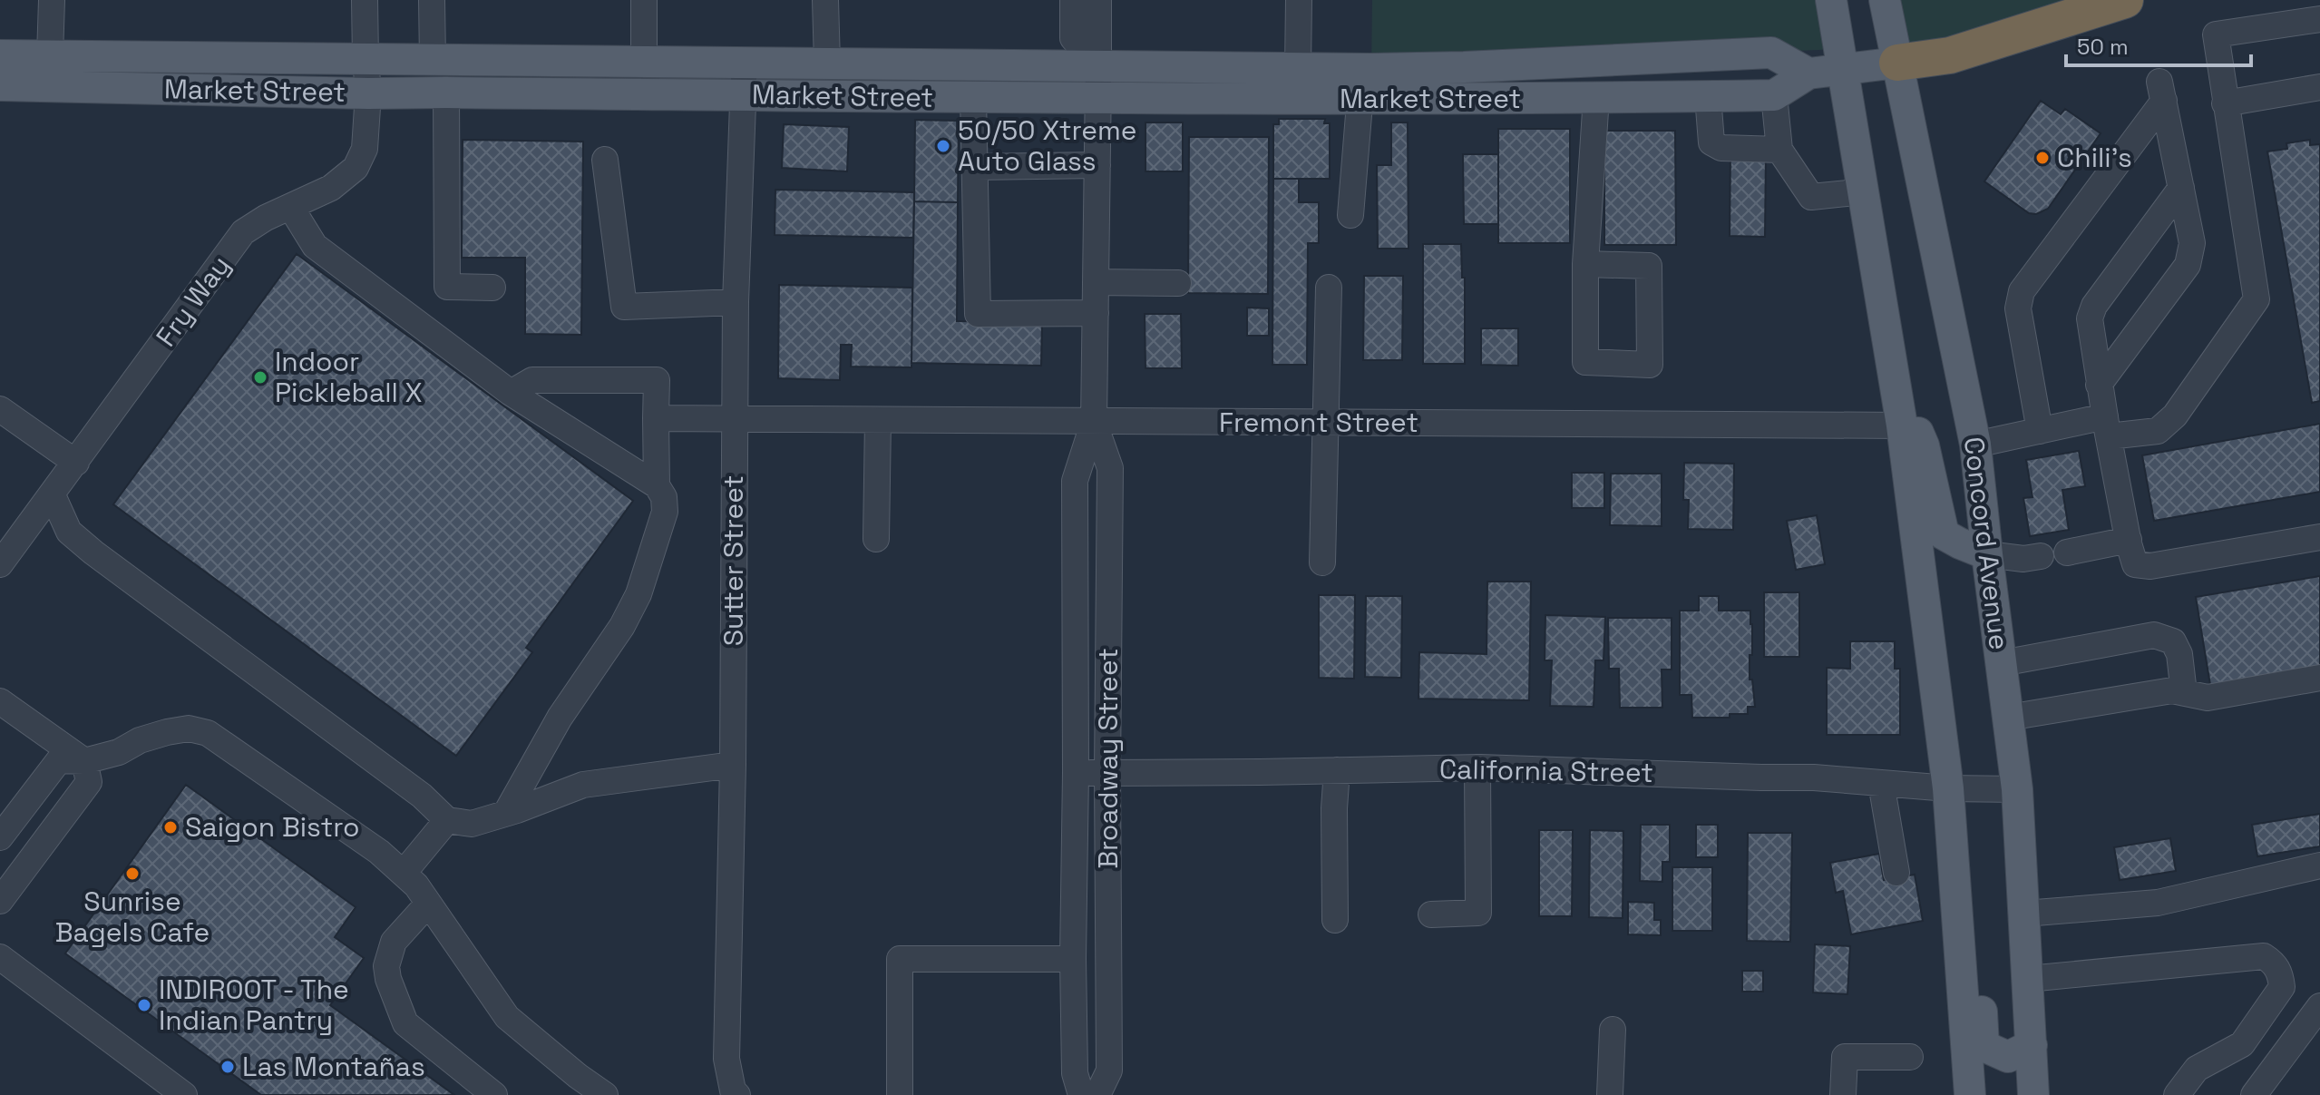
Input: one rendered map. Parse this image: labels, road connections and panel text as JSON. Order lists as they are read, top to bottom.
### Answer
{
  "streets": {
    "main road": ["Market Street", "Concord Avenue"],
    "street": [
      "Fry Way",
      "Fremont Street",
      "Sutter Street",
      "Broadway Street",
      "California Street"
    ]
  },
  "crossings": [
    ["Market Street", "Fry Way"],
    ["Market Street", "Sutter Street"],
    ["Market Street", "Broadway Street"],
    ["Fremont Street", "Sutter Street"],
    ["Fremont Street", "Broadway Street"],
    ["Concord Avenue", "California Street"],
    ["Broadway Street", "California Street"]
  ],
  "places": [
    "50/50 Xtreme Auto Glass",
    "Chili's",
    "Indoor Pickleball X",
    "Saigon Bistro",
    "Sunrise Bagels Cafe",
    "INDIROOT - The Indian Pantry",
    "Las Montañas"
  ],
  "scale_bar": "50 m"
}
